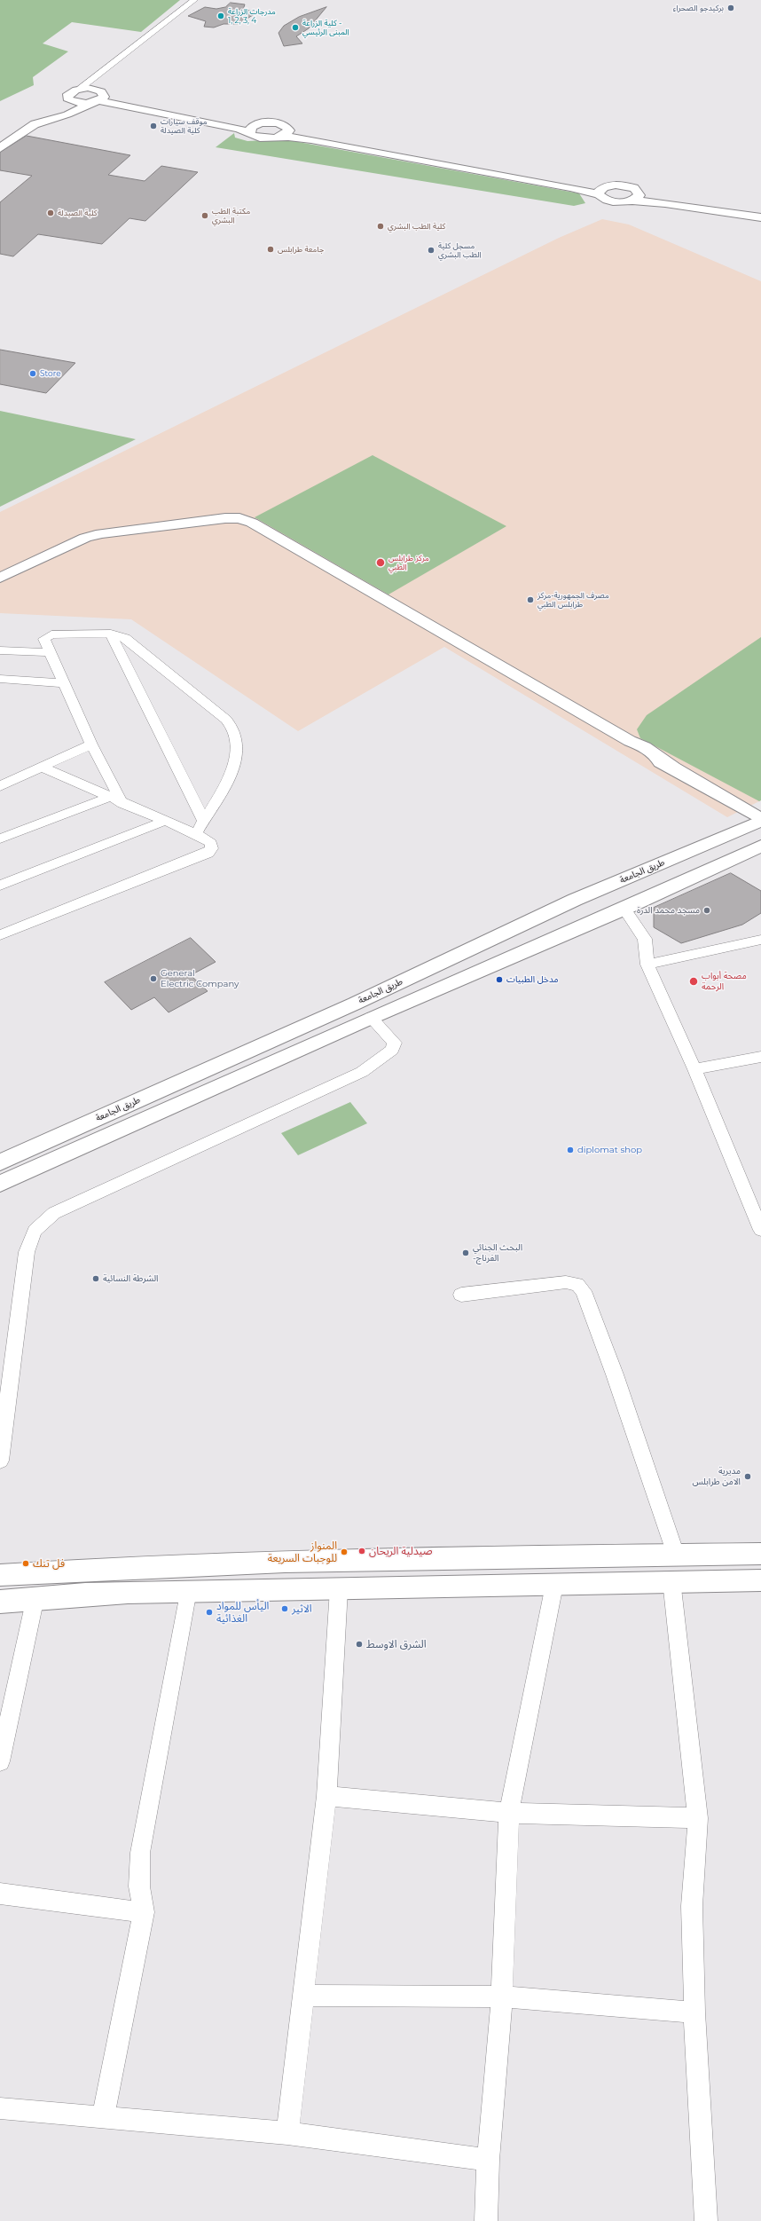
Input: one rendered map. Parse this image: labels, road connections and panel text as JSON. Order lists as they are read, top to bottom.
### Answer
{
  "streets": {
    "main road": ["طريق الجامعة"]
  },
  "places": [
    "بركيدجو الصحراء",
    "مدرجات الزراعة 1, 2, 3, 4",
    "كلية الزراعة - المبنى الرئيسي",
    "موقف سيارات كلية الصيدلة",
    "كلية الصيدلة",
    "مكتبة الطب البشري",
    "كلية الطب البشري",
    "جامعة طرابلس",
    "مسجل كلية الطب البشري",
    "Store",
    "مركز طرابلس الطبي",
    "مصرف الجمهورية-مركز طرابلس الطبي",
    "مسجد محمد الدرة",
    "General Electric Company",
    "مدخل الطبيات",
    "مصحة أبواب الرحمة",
    "diplomat shop",
    "البحث الجنائي -الفرناج",
    "الشرطة النسائية",
    "مديرية الامن طرابلس",
    "صيدلية الريحان",
    "المنواز للوجبات السريعة",
    "فل تنك",
    "الاثير",
    "اليأس للمواد الغذائية",
    "الشرق الاوسط"
  ]
}
